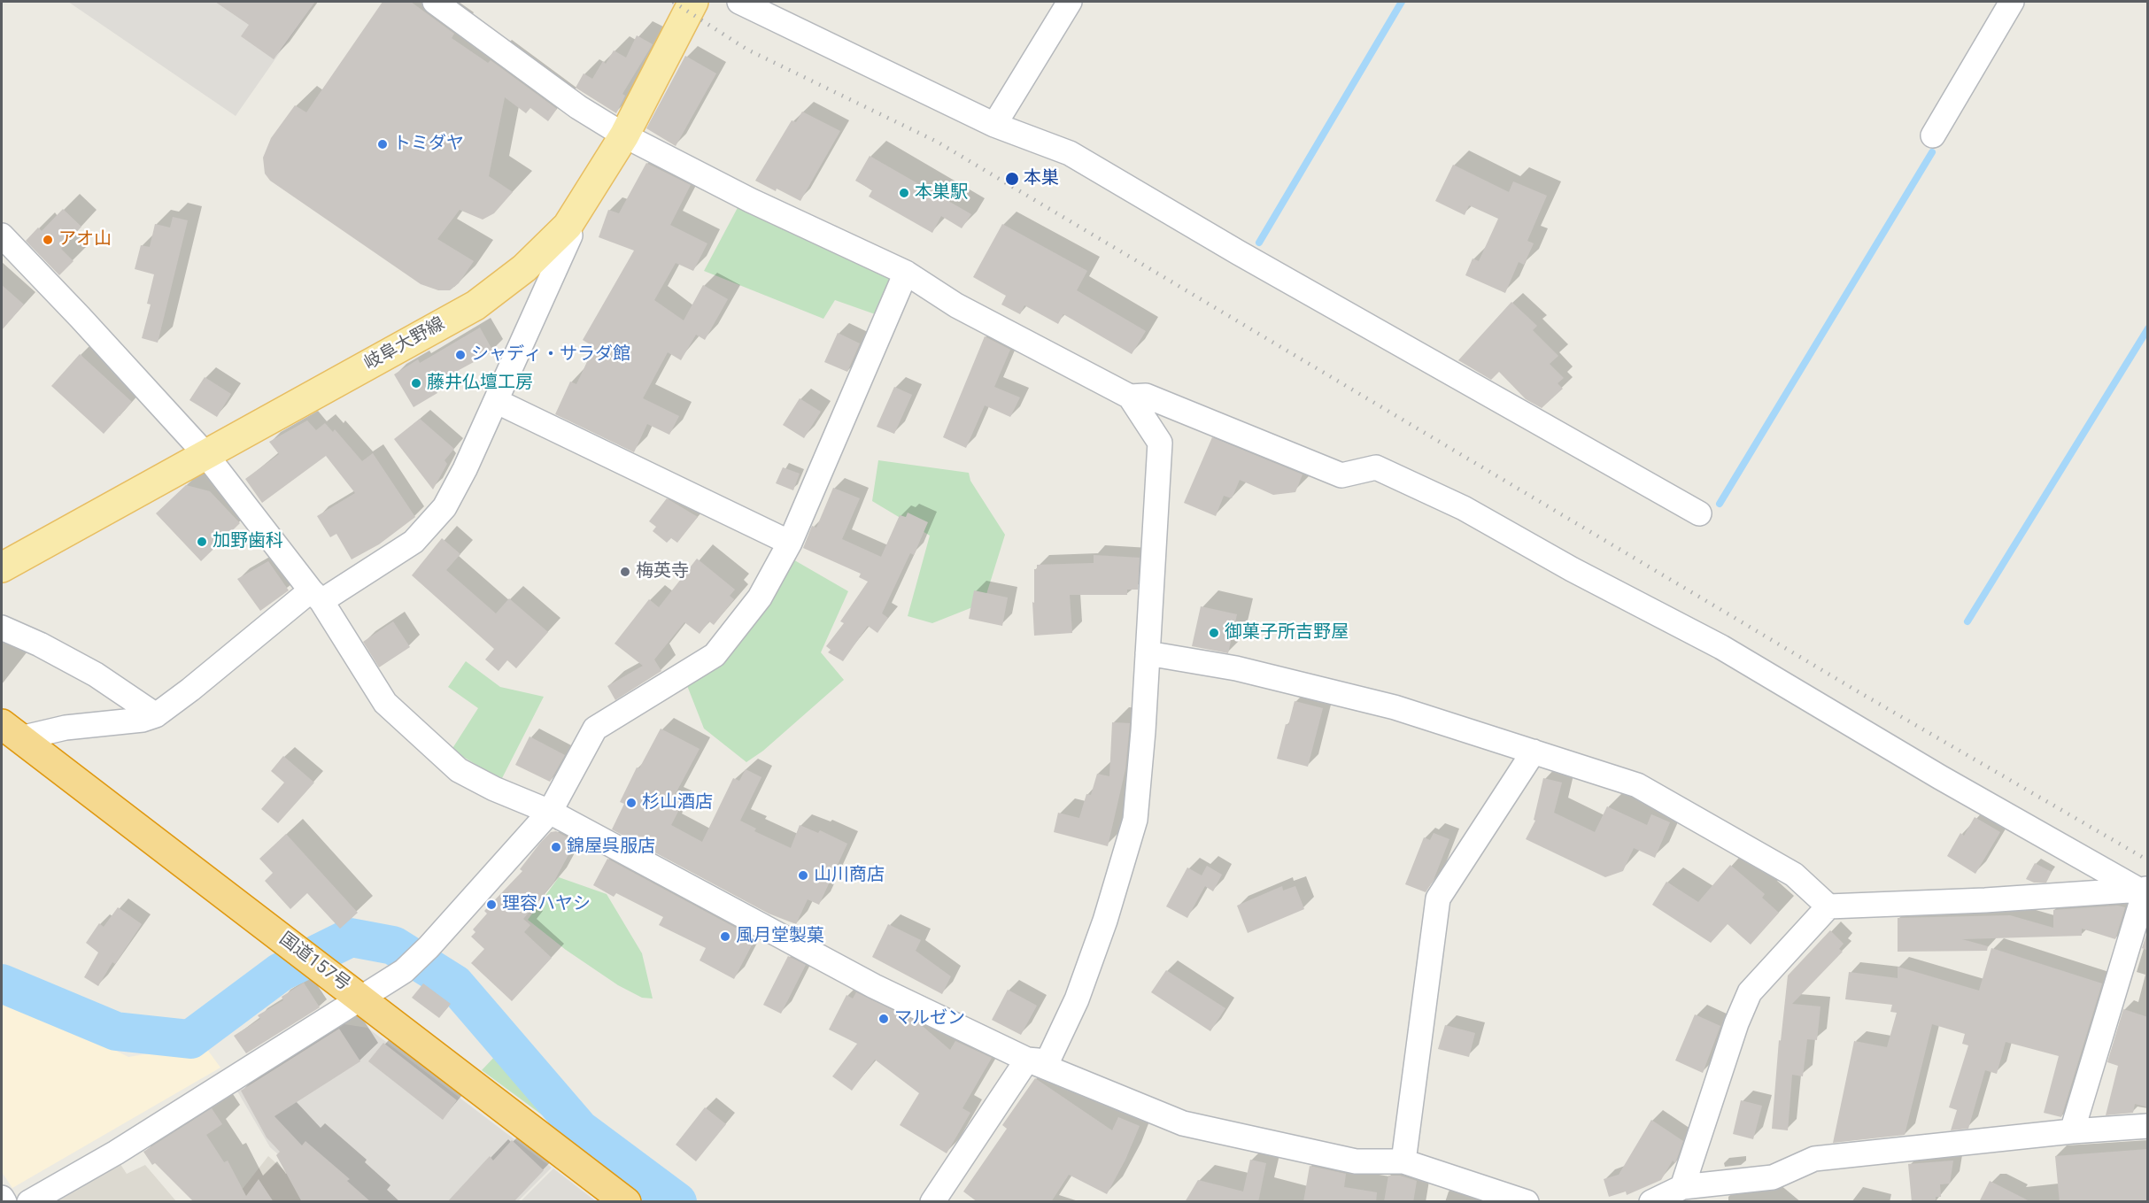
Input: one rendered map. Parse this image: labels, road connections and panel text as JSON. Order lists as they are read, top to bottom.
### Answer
{
  "streets": {
    "highway": ["国道157号"],
    "main road": ["岐阜大野線"]
  },
  "places": [
    "トミダヤ",
    "本巣",
    "本巣駅",
    "アオ山",
    "シャディ・サラダ館",
    "藤井仏壇工房",
    "加野歯科",
    "梅英寺",
    "御菓子所吉野屋",
    "杉山酒店",
    "錦屋呉服店",
    "山川商店",
    "理容ハヤシ",
    "風月堂製菓",
    "マルゼン"
  ]
}
